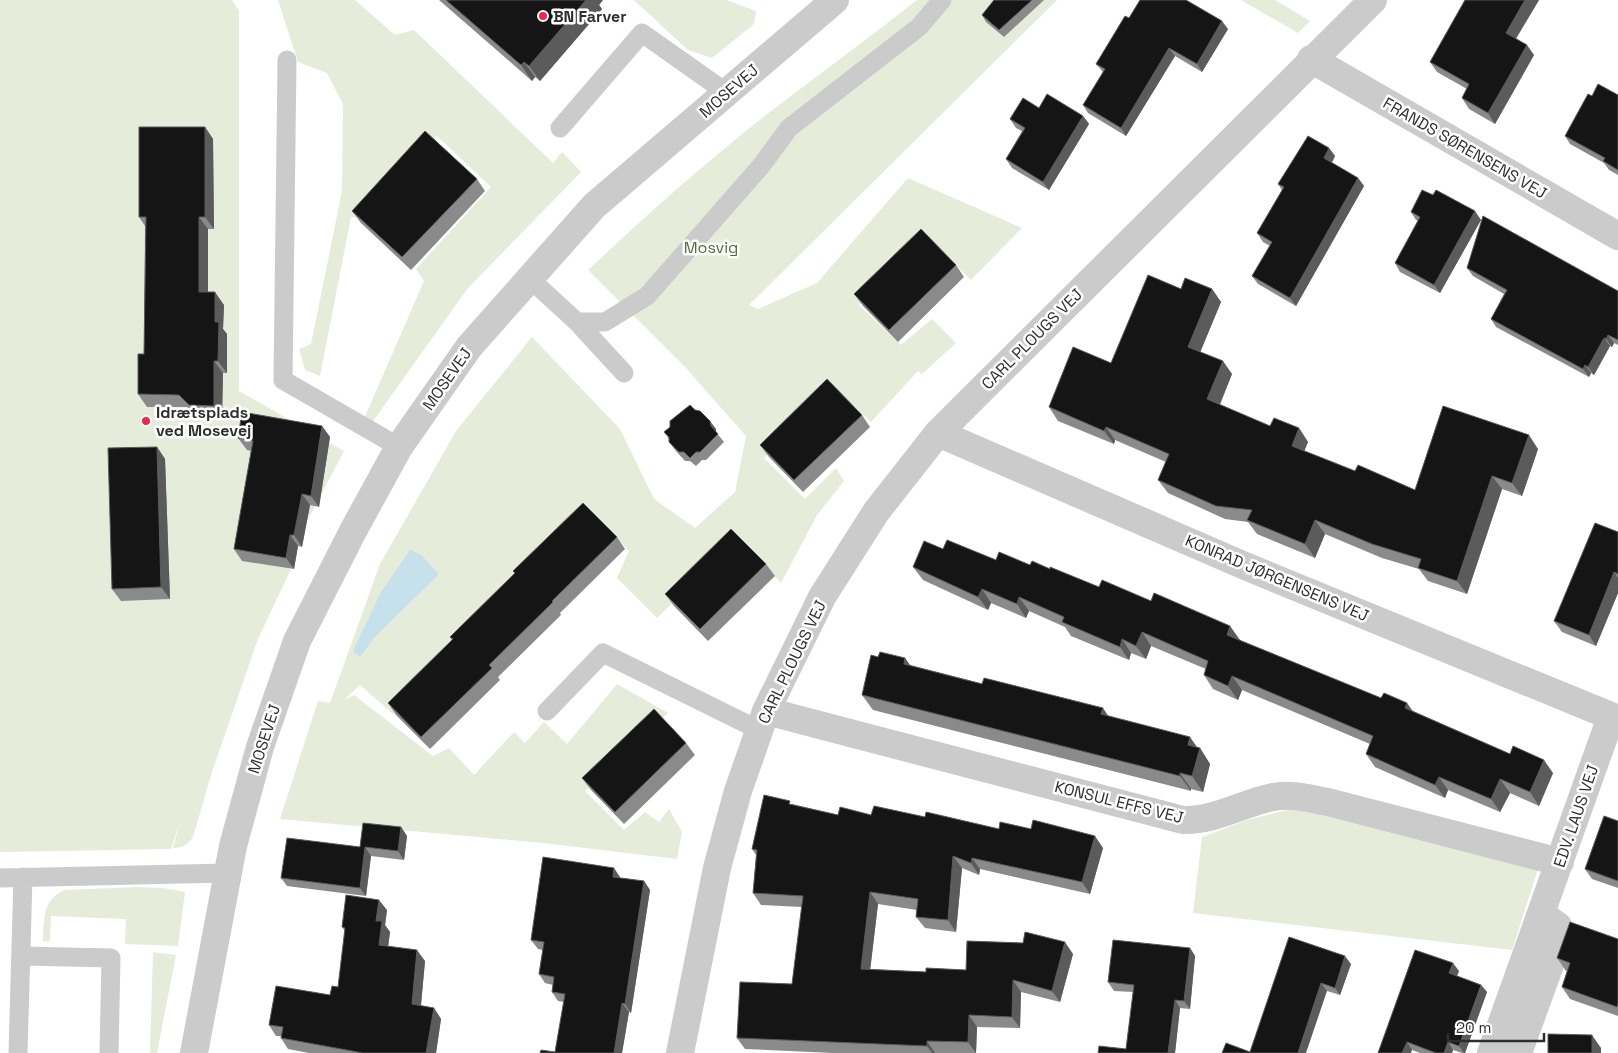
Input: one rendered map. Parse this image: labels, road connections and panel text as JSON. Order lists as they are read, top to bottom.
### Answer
{
  "streets": {
    "street": [
      "MOSEVEJ",
      "FRANDS SØRENSENS VEJ",
      "CARL PLOUGS VEJ",
      "KONRAD JØRGENSENS VEJ",
      "KONSUL EFFS VEJ",
      "EDV. LAUS VEJ"
    ]
  },
  "crossings": [
    ["FRANDS SØRENSENS VEJ", "CARL PLOUGS VEJ"],
    ["CARL PLOUGS VEJ", "KONRAD JØRGENSENS VEJ"],
    ["CARL PLOUGS VEJ", "KONSUL EFFS VEJ"],
    ["KONRAD JØRGENSENS VEJ", "EDV. LAUS VEJ"],
    ["KONSUL EFFS VEJ", "EDV. LAUS VEJ"]
  ],
  "parks": ["Mosvig"],
  "places": ["BN Farver", "Idrætsplads ved Mosevej"],
  "scale_bar": "20 m"
}
